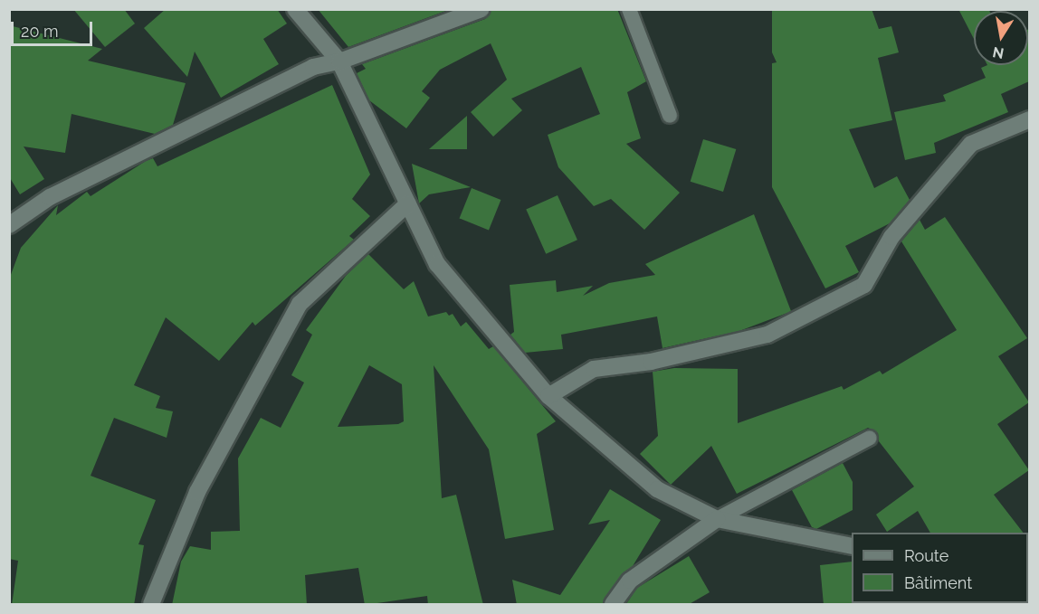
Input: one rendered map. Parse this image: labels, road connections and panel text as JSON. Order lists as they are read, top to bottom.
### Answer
{
  "legend": ["Route", "Bâtiment"],
  "scale_bar": "20 m",
  "north": "bottom"
}
